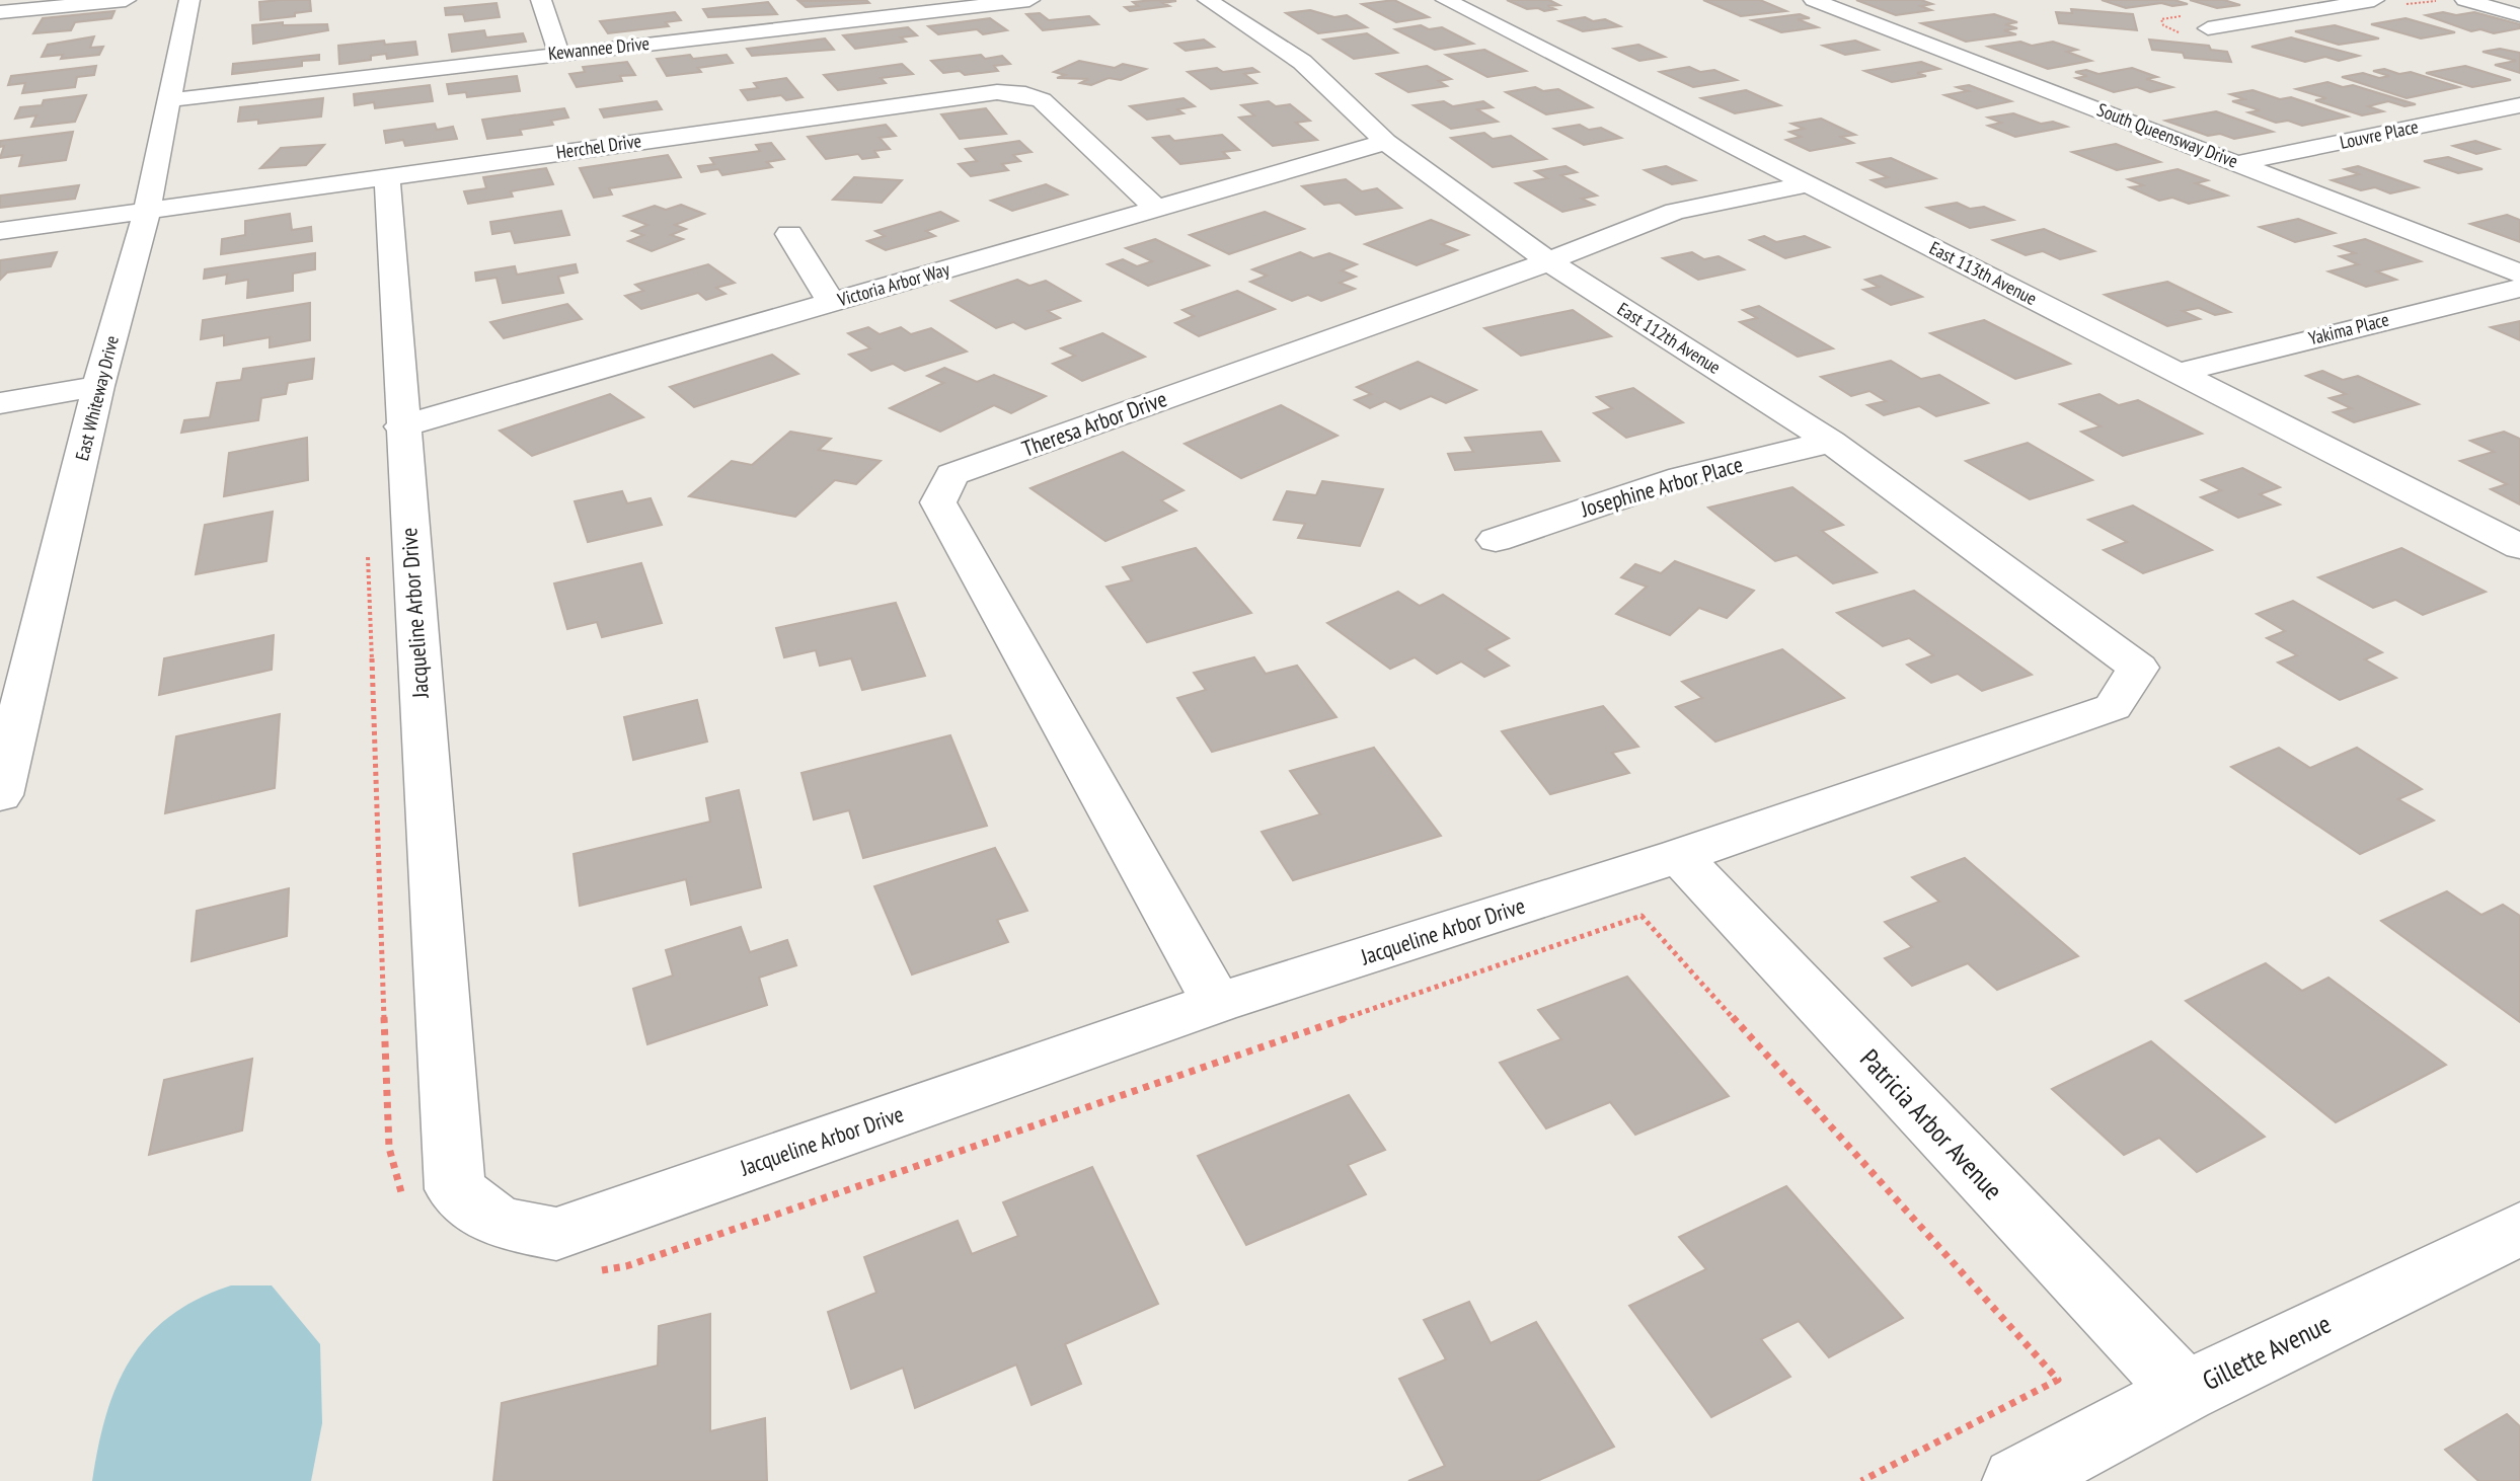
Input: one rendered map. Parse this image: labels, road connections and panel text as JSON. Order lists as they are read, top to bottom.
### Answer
{
  "streets": {
    "street": [
      "Kewannee Drive",
      "Louvre Place",
      "South Queensway Drive",
      "Herchel Drive",
      "East 113th Avenue",
      "Victoria Arbor Way",
      "Yakima Place",
      "East 112th Avenue",
      "East Whiteway Drive",
      "Theresa Arbor Drive",
      "Josephine Arbor Place",
      "Jacqueline Arbor Drive",
      "Patricia Arbor Avenue",
      "Gillette Avenue"
    ]
  },
  "crossings": [
    ["Kewannee Drive", "East Whiteway Drive"],
    ["Louvre Place", "South Queensway Drive"],
    ["Herchel Drive", "Victoria Arbor Way"],
    ["Herchel Drive", "East Whiteway Drive"],
    ["Herchel Drive", "Jacqueline Arbor Drive"],
    ["East 113th Avenue", "Yakima Place"],
    ["East 113th Avenue", "Theresa Arbor Drive"],
    ["Victoria Arbor Way", "East 112th Avenue"],
    ["Victoria Arbor Way", "Jacqueline Arbor Drive"],
    ["East 112th Avenue", "Theresa Arbor Drive"],
    ["East 112th Avenue", "Josephine Arbor Place"],
    ["East 112th Avenue", "Jacqueline Arbor Drive"],
    ["Theresa Arbor Drive", "Jacqueline Arbor Drive"],
    ["Jacqueline Arbor Drive", "Patricia Arbor Avenue"],
    ["Patricia Arbor Avenue", "Gillette Avenue"]
  ]
}
